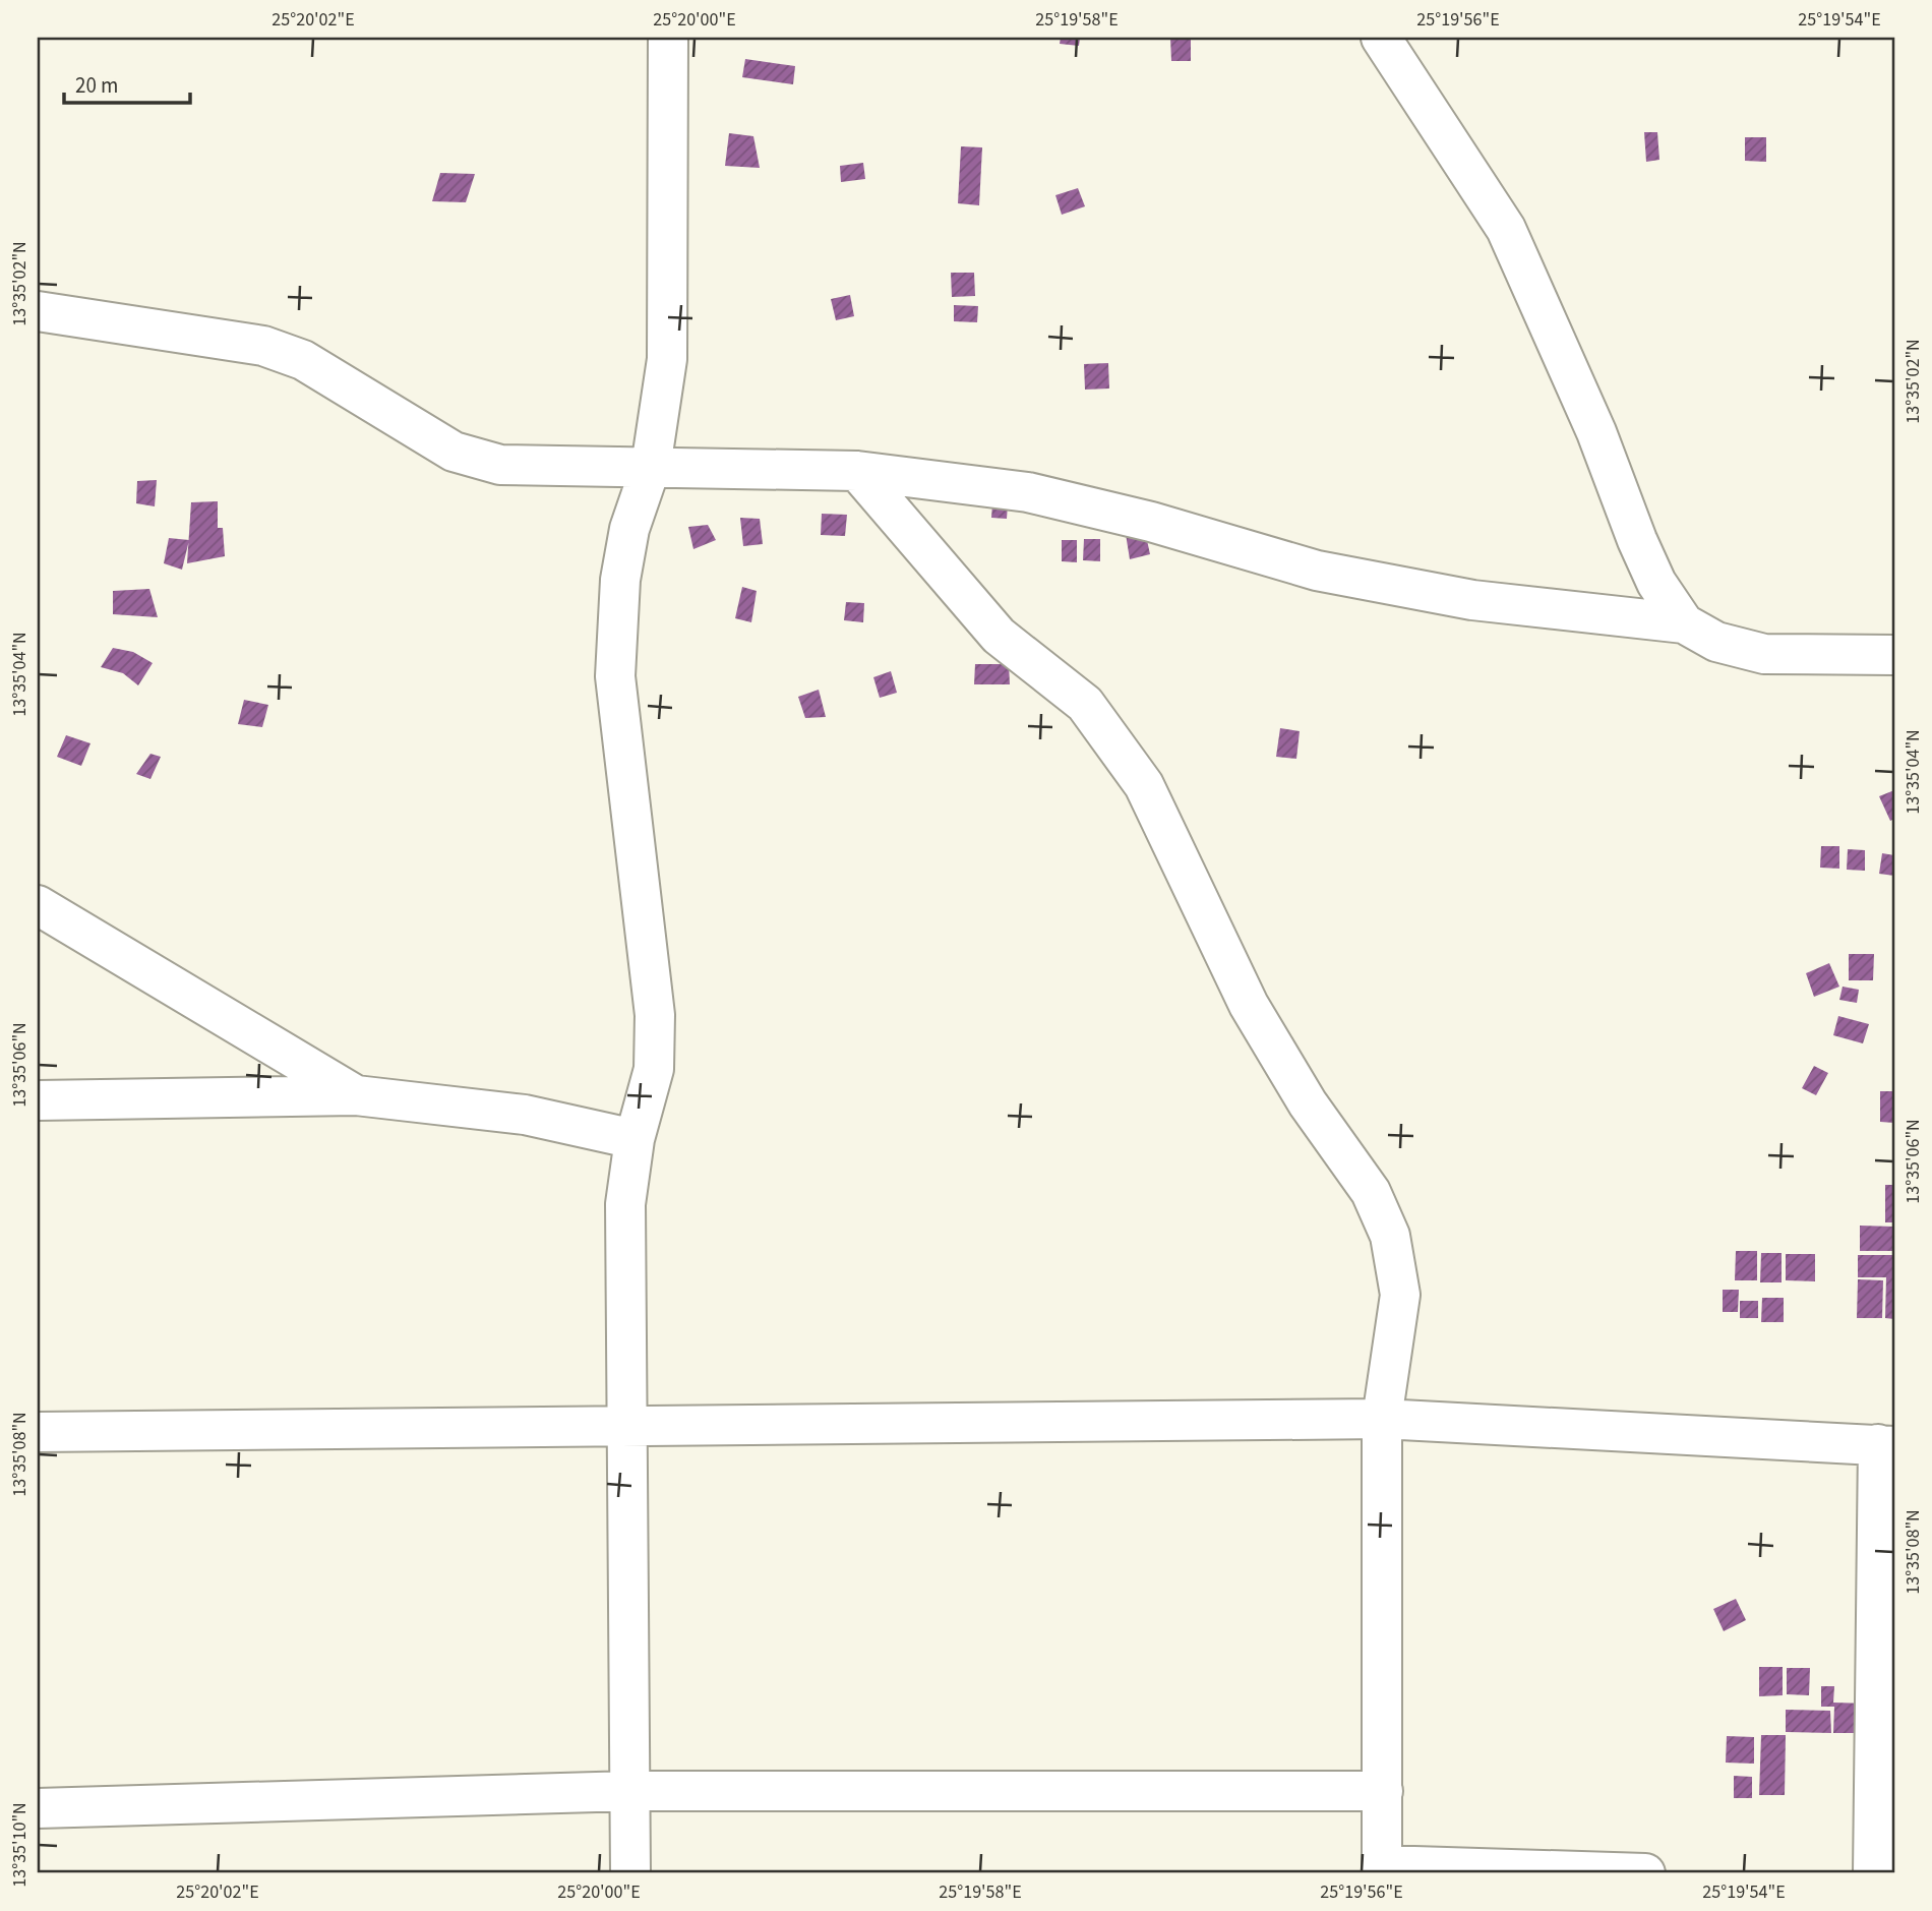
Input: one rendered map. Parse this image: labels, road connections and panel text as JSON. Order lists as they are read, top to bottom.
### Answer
{
  "scale_bar": "20 m",
  "coordinates": [
    "25°20'02\"E",
    "25°20'00\"E",
    "25°19'58\"E",
    "25°19'56\"E",
    "25°19'54\"E",
    "13°35'02\"N",
    "13°35'04\"N",
    "13°35'06\"N",
    "13°35'08\"N",
    "13°35'10\"N"
  ]
}
